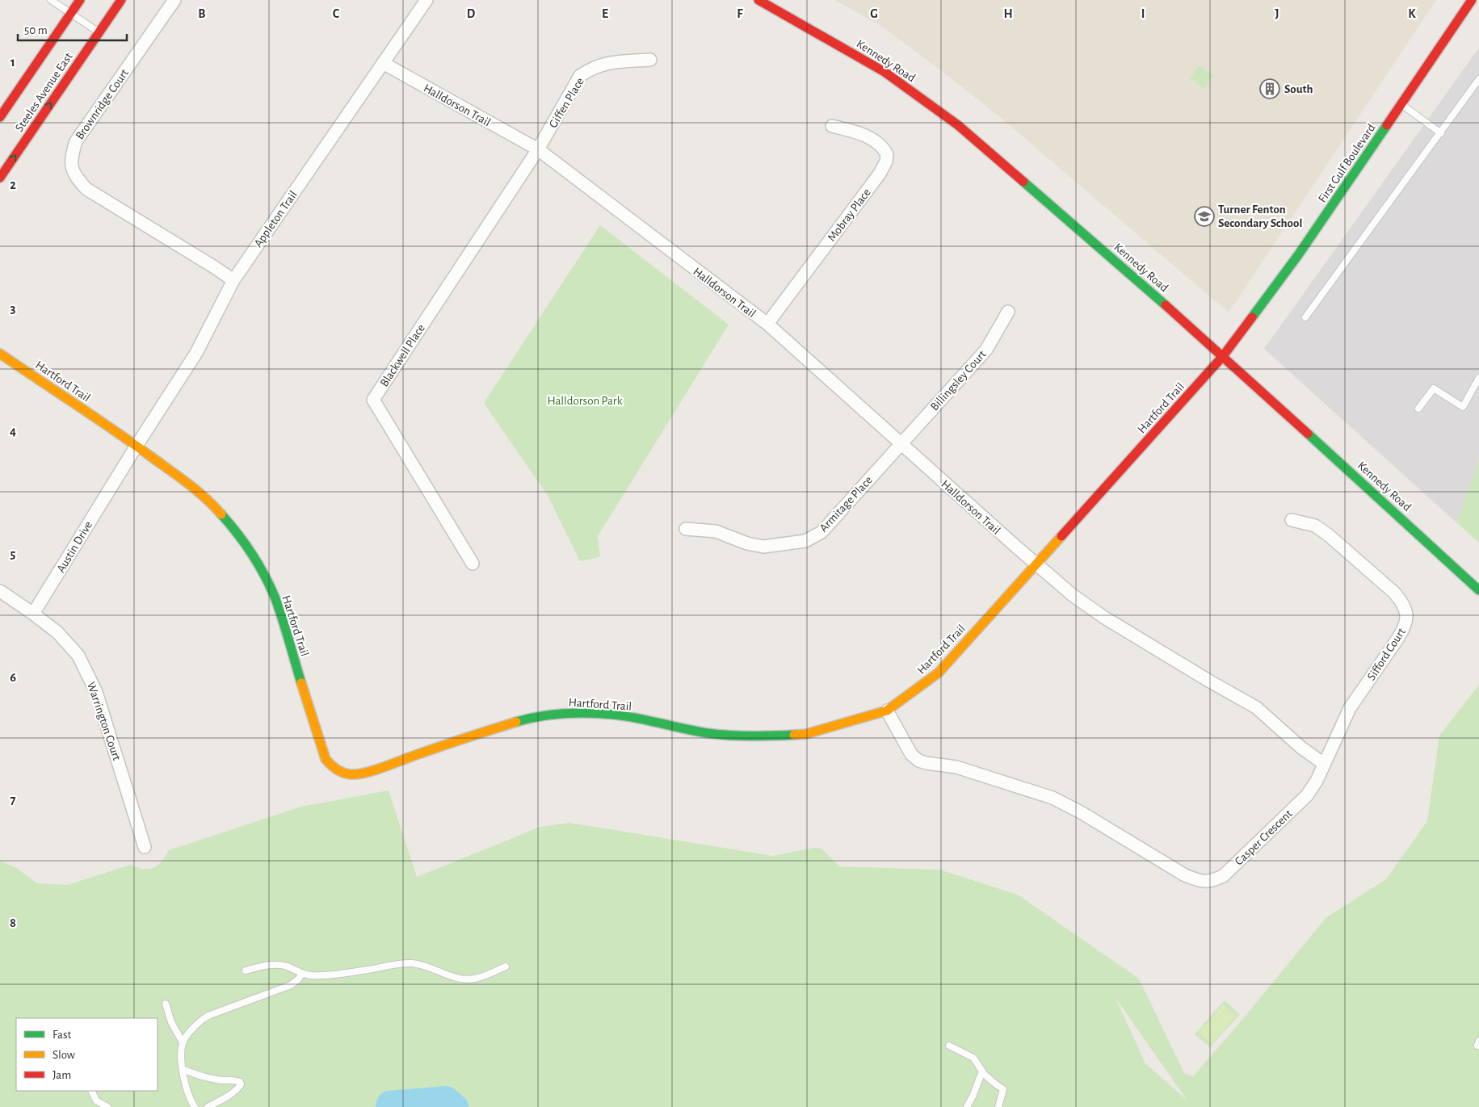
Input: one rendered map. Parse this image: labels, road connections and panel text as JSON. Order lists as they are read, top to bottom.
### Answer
{
  "streets": {
    "street": [
      "Kennedy Road",
      "Steeles Avenue East",
      "Giffen Place",
      "Brownridge Court",
      "Halldorson Trail",
      "First Gulf Boulevard",
      "Mobray Place",
      "Appleton Trail",
      "Blackwell Place",
      "Billingsley Court",
      "Hartford Trail",
      "Armitage Place",
      "Austin Drive",
      "Sifford Court",
      "Warrington Court",
      "Casper Crescent"
    ]
  },
  "crossings": [
    ["Kennedy Road", "First Gulf Boulevard"],
    ["Kennedy Road", "Hartford Trail"],
    ["Giffen Place", "Halldorson Trail"],
    ["Giffen Place", "Blackwell Place"],
    ["Brownridge Court", "Appleton Trail"],
    ["Halldorson Trail", "Mobray Place"],
    ["Halldorson Trail", "Appleton Trail"],
    ["Halldorson Trail", "Blackwell Place"],
    ["Halldorson Trail", "Billingsley Court"],
    ["Halldorson Trail", "Hartford Trail"],
    ["Halldorson Trail", "Armitage Place"],
    ["First Gulf Boulevard", "Hartford Trail"],
    ["Appleton Trail", "Hartford Trail"],
    ["Appleton Trail", "Austin Drive"],
    ["Billingsley Court", "Armitage Place"],
    ["Hartford Trail", "Austin Drive"],
    ["Hartford Trail", "Casper Crescent"],
    ["Austin Drive", "Warrington Court"],
    ["Sifford Court", "Casper Crescent"]
  ],
  "parks": ["Halldorson Park"],
  "places": {
    "building": ["South"],
    "school or university": ["Turner Fenton Secondary School"]
  },
  "legend": ["Fast", "Slow", "Jam"],
  "scale_bar": "50 m",
  "grid": {
    "columns": [
      "B",
      "C",
      "D",
      "E",
      "F",
      "G",
      "H",
      "I",
      "J",
      "K"
    ],
    "rows": [
      "1",
      "2",
      "3",
      "4",
      "5",
      "6",
      "7",
      "8"
    ]
  }
}
